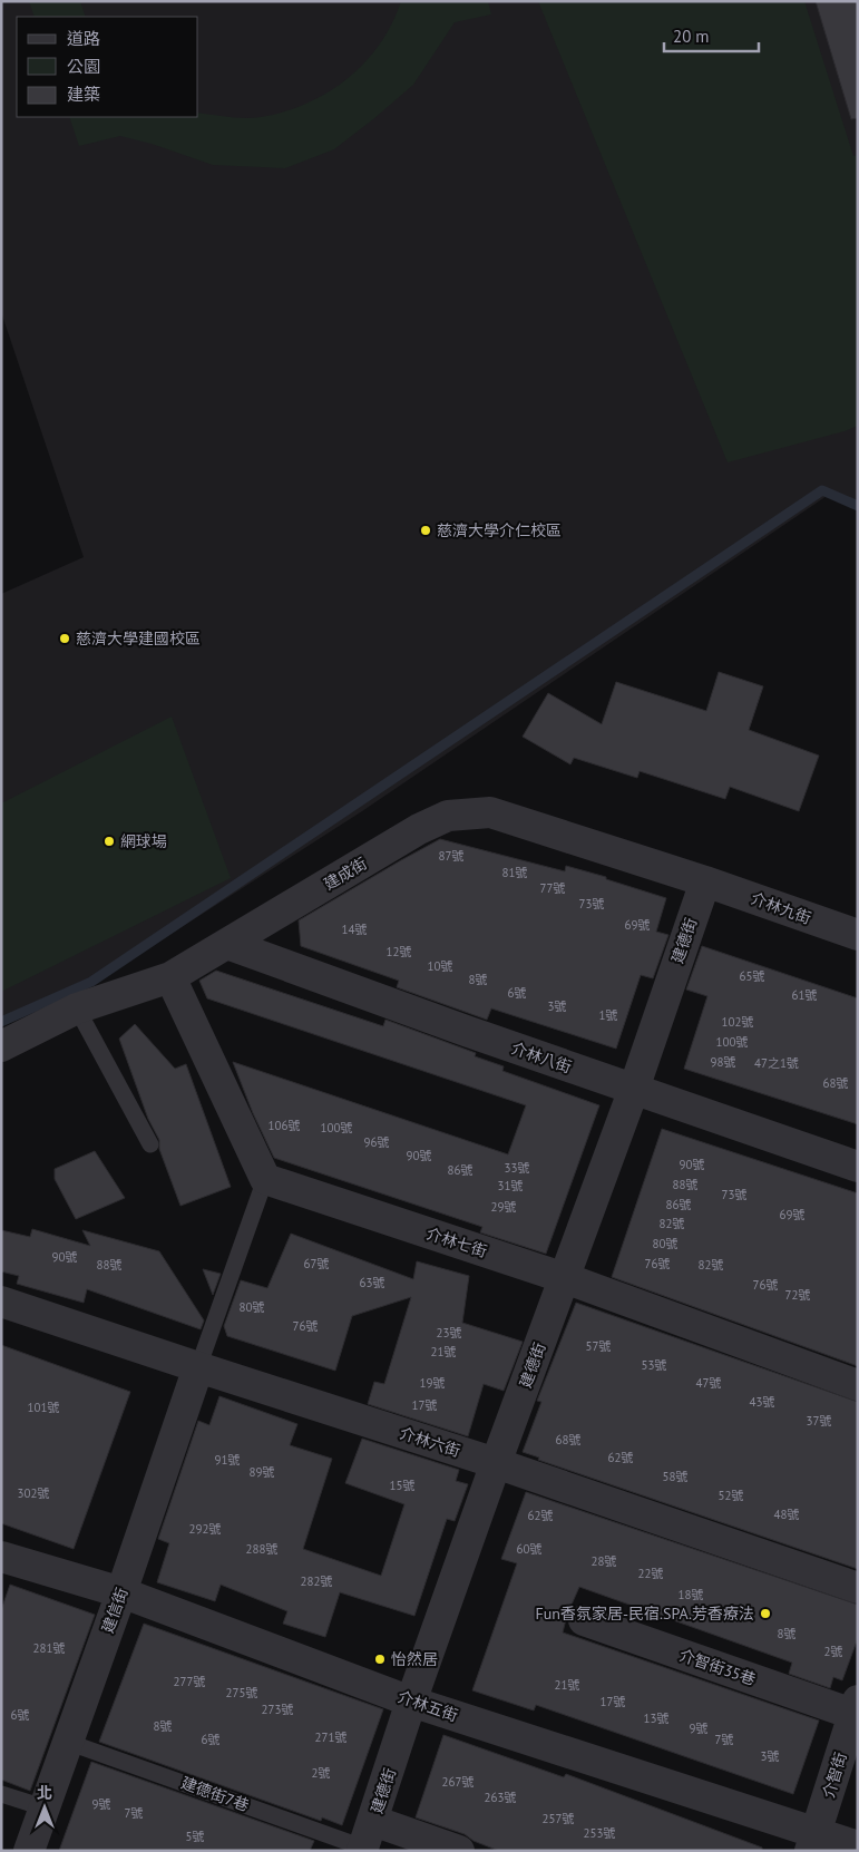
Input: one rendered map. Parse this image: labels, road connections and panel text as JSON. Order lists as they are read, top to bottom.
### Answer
{
  "streets": {
    "street": [
      "建成街",
      "介林九街",
      "建德街",
      "介林八街",
      "介林七街",
      "介林六街",
      "建信街",
      "介智街35巷",
      "介林五街",
      "介智街"
    ],
    "lane": ["建德街7巷"]
  },
  "crossings": [
    ["建成街", "介林九街"],
    ["建成街", "建德街"],
    ["建成街", "介林八街"],
    ["介林九街", "建德街"],
    ["建德街", "介林八街"],
    ["建德街", "介林七街"],
    ["建德街", "介林六街"],
    ["建德街", "介林五街"],
    ["建德街", "建德街7巷"],
    ["介林六街", "建信街"],
    ["建信街", "介林五街"],
    ["建信街", "建德街7巷"],
    ["介智街35巷", "介智街"],
    ["介林五街", "介智街"]
  ],
  "places": [
    "慈濟大學介仁校區",
    "慈濟大學建國校區",
    "網球場",
    "Fun香氛家居-民宿.SPA.芳香療法",
    "怡然居"
  ],
  "house_numbers": [
    "87號",
    "81號",
    "77號",
    "73號",
    "69號",
    "14號",
    "12號",
    "10號",
    "65號",
    "8號",
    "6號",
    "61號",
    "3號",
    "1號",
    "102號",
    "100號",
    "98號",
    "47之1號",
    "68號",
    "106號",
    "100號",
    "96號",
    "90號",
    "90號",
    "33號",
    "86號",
    "88號",
    "31號",
    "73號",
    "86號",
    "29號",
    "69號",
    "82號",
    "80號",
    "90號",
    "67號",
    "76號",
    "88號",
    "82號",
    "63號",
    "76號",
    "72號",
    "80號",
    "76號",
    "23號",
    "57號",
    "21號",
    "53號",
    "19號",
    "47號",
    "43號",
    "17號",
    "101號",
    "37號",
    "68號",
    "62號",
    "91號",
    "89號",
    "58號",
    "15號",
    "302號",
    "52號",
    "48號",
    "62號",
    "292號",
    "288號",
    "60號",
    "28號",
    "22號",
    "282號",
    "18號",
    "8號",
    "281號",
    "2號",
    "277號",
    "21號",
    "275號",
    "17號",
    "273號",
    "6號",
    "13號",
    "8號",
    "9號",
    "271號",
    "6號",
    "7號",
    "3號",
    "2號",
    "267號",
    "263號",
    "9號",
    "7號",
    "257號",
    "253號",
    "5號"
  ],
  "legend": ["道路", "公園", "建築"],
  "scale_bar": "20 m",
  "north": "top"
}
